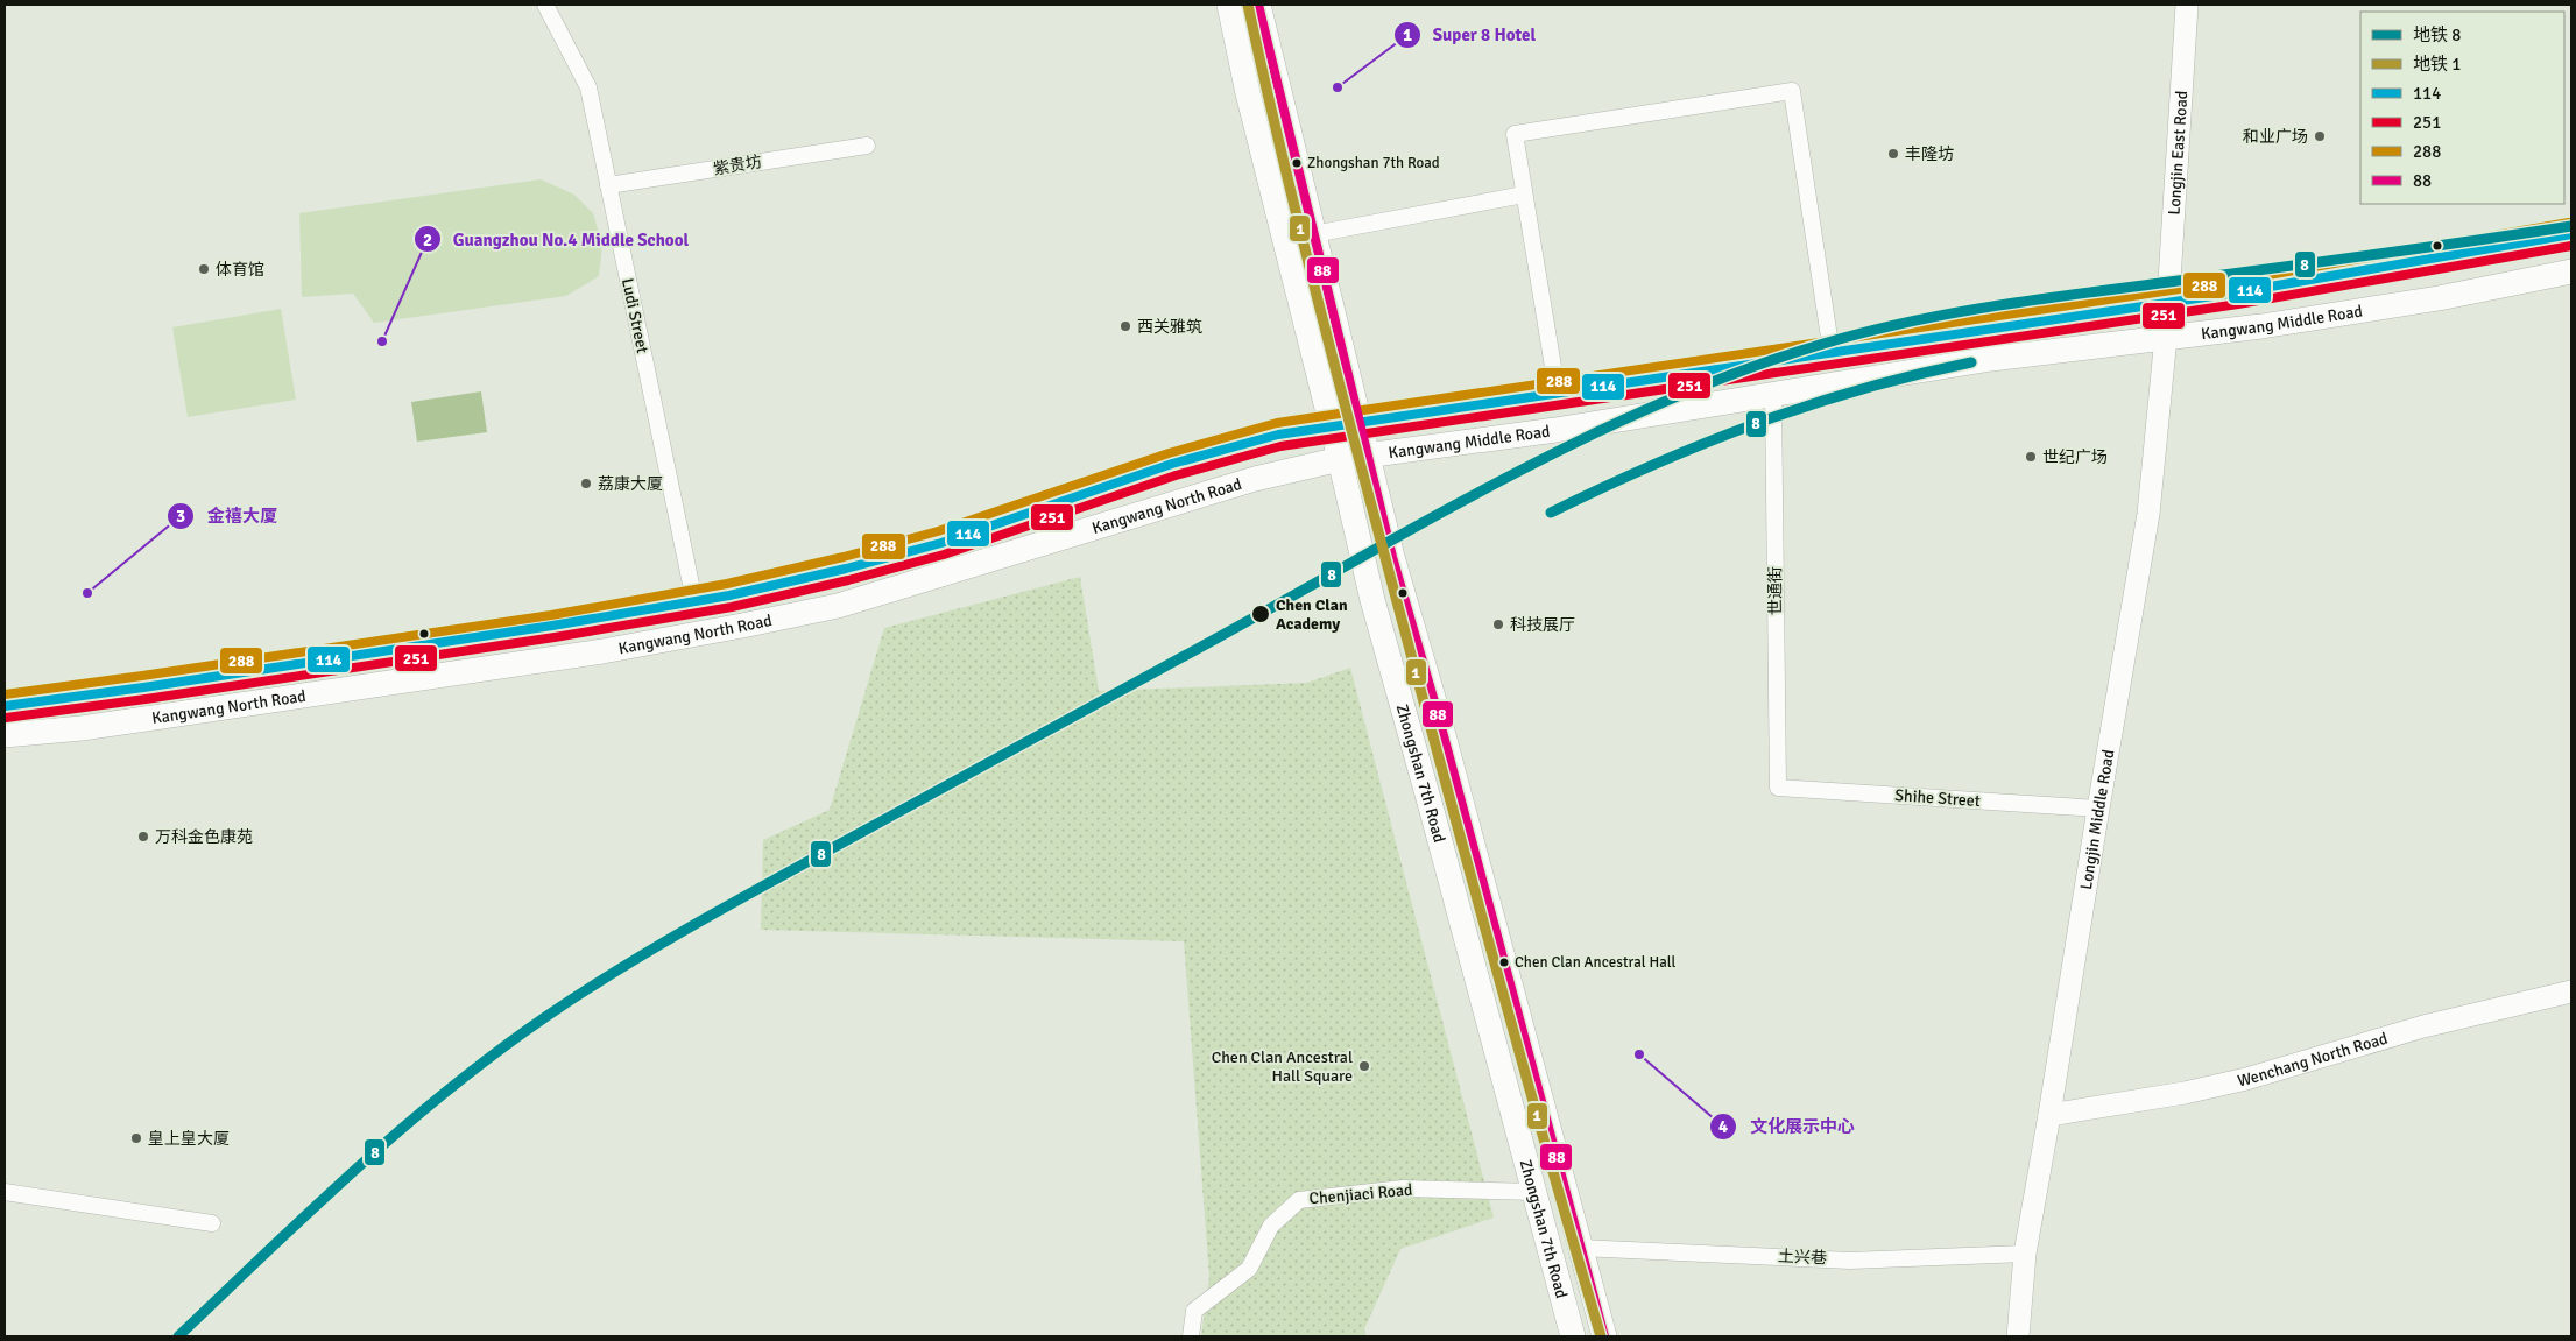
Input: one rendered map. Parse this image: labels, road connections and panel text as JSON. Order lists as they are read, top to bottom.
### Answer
{
  "streets": {
    "main road": [
      "Longjin East Road",
      "Kangwang Middle Road",
      "Kangwang North Road",
      "Zhongshan 7th Road",
      "Longjin Middle Road",
      "Wenchang North Road"
    ],
    "street": [
      "紫贵坊",
      "Ludi Street",
      "世通街",
      "Shihe Street",
      "Chenjiaci Road",
      "土兴巷"
    ]
  },
  "crossings": [
    ["Longjin East Road", "Kangwang Middle Road"],
    ["Longjin East Road", "Longjin Middle Road"],
    ["紫贵坊", "Ludi Street"],
    ["Ludi Street", "Kangwang North Road"],
    ["Kangwang Middle Road", "Kangwang North Road"],
    ["Kangwang Middle Road", "世通街"],
    ["Kangwang Middle Road", "Zhongshan 7th Road"],
    ["Kangwang Middle Road", "Longjin Middle Road"],
    ["Kangwang North Road", "Zhongshan 7th Road"],
    ["世通街", "Shihe Street"],
    ["Zhongshan 7th Road", "Chenjiaci Road"],
    ["Zhongshan 7th Road", "土兴巷"],
    ["Shihe Street", "Longjin Middle Road"],
    ["Longjin Middle Road", "Wenchang North Road"],
    ["Longjin Middle Road", "土兴巷"]
  ],
  "places": [
    "Super 8 Hotel",
    "和业广场",
    "丰隆坊",
    "Zhongshan 7th Road",
    "体育馆",
    "西关雅筑",
    "Guangzhou No.4 Middle School",
    "世纪广场",
    "荔康大厦",
    "金禧大厦",
    "Chen Clan Academy",
    "科技展厅",
    "万科金色康苑",
    "Chen Clan Ancestral Hall",
    "文化展示中心",
    "Chen Clan Ancestral Hall Square",
    "皇上皇大厦"
  ],
  "lines": [
    "metro line 1",
    "transit line 88",
    "transit line 288",
    "metro line 8",
    "transit line 114",
    "transit line 251"
  ],
  "legend": [
    "地铁 8",
    "地铁 1",
    "114",
    "251",
    "288",
    "88"
  ]
}
